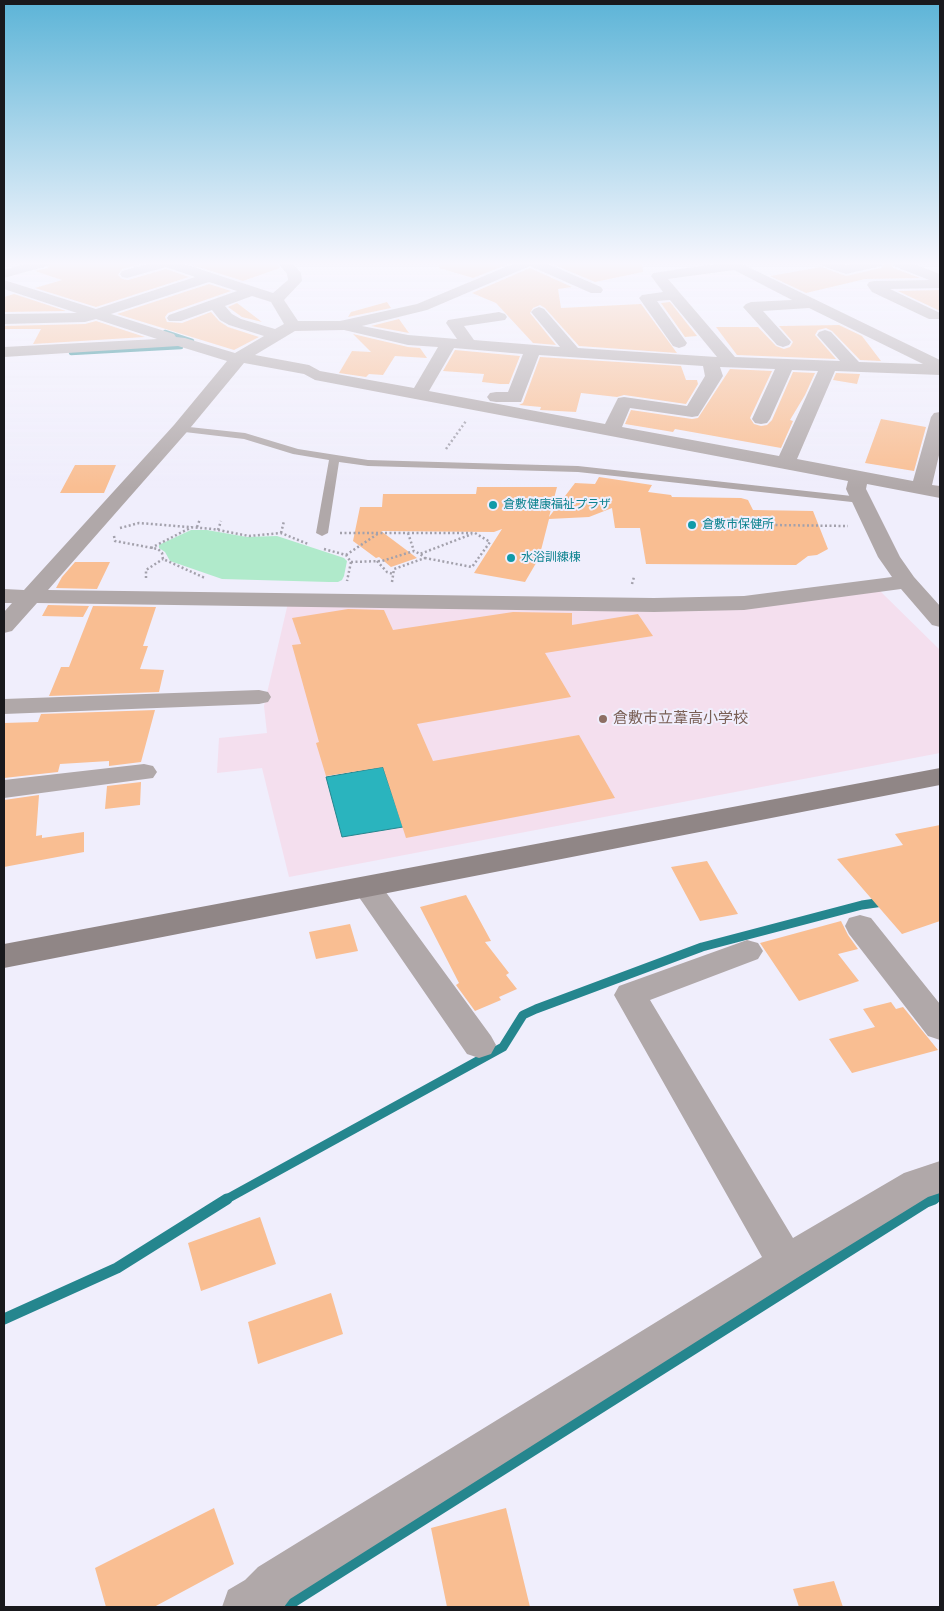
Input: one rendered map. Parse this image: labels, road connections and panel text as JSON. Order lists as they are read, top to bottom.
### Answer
{
  "places": [
    "倉敷健康福祉プラザ",
    "倉敷市保健所",
    "水浴訓練棟",
    "倉敷市立葦高小学校"
  ]
}
